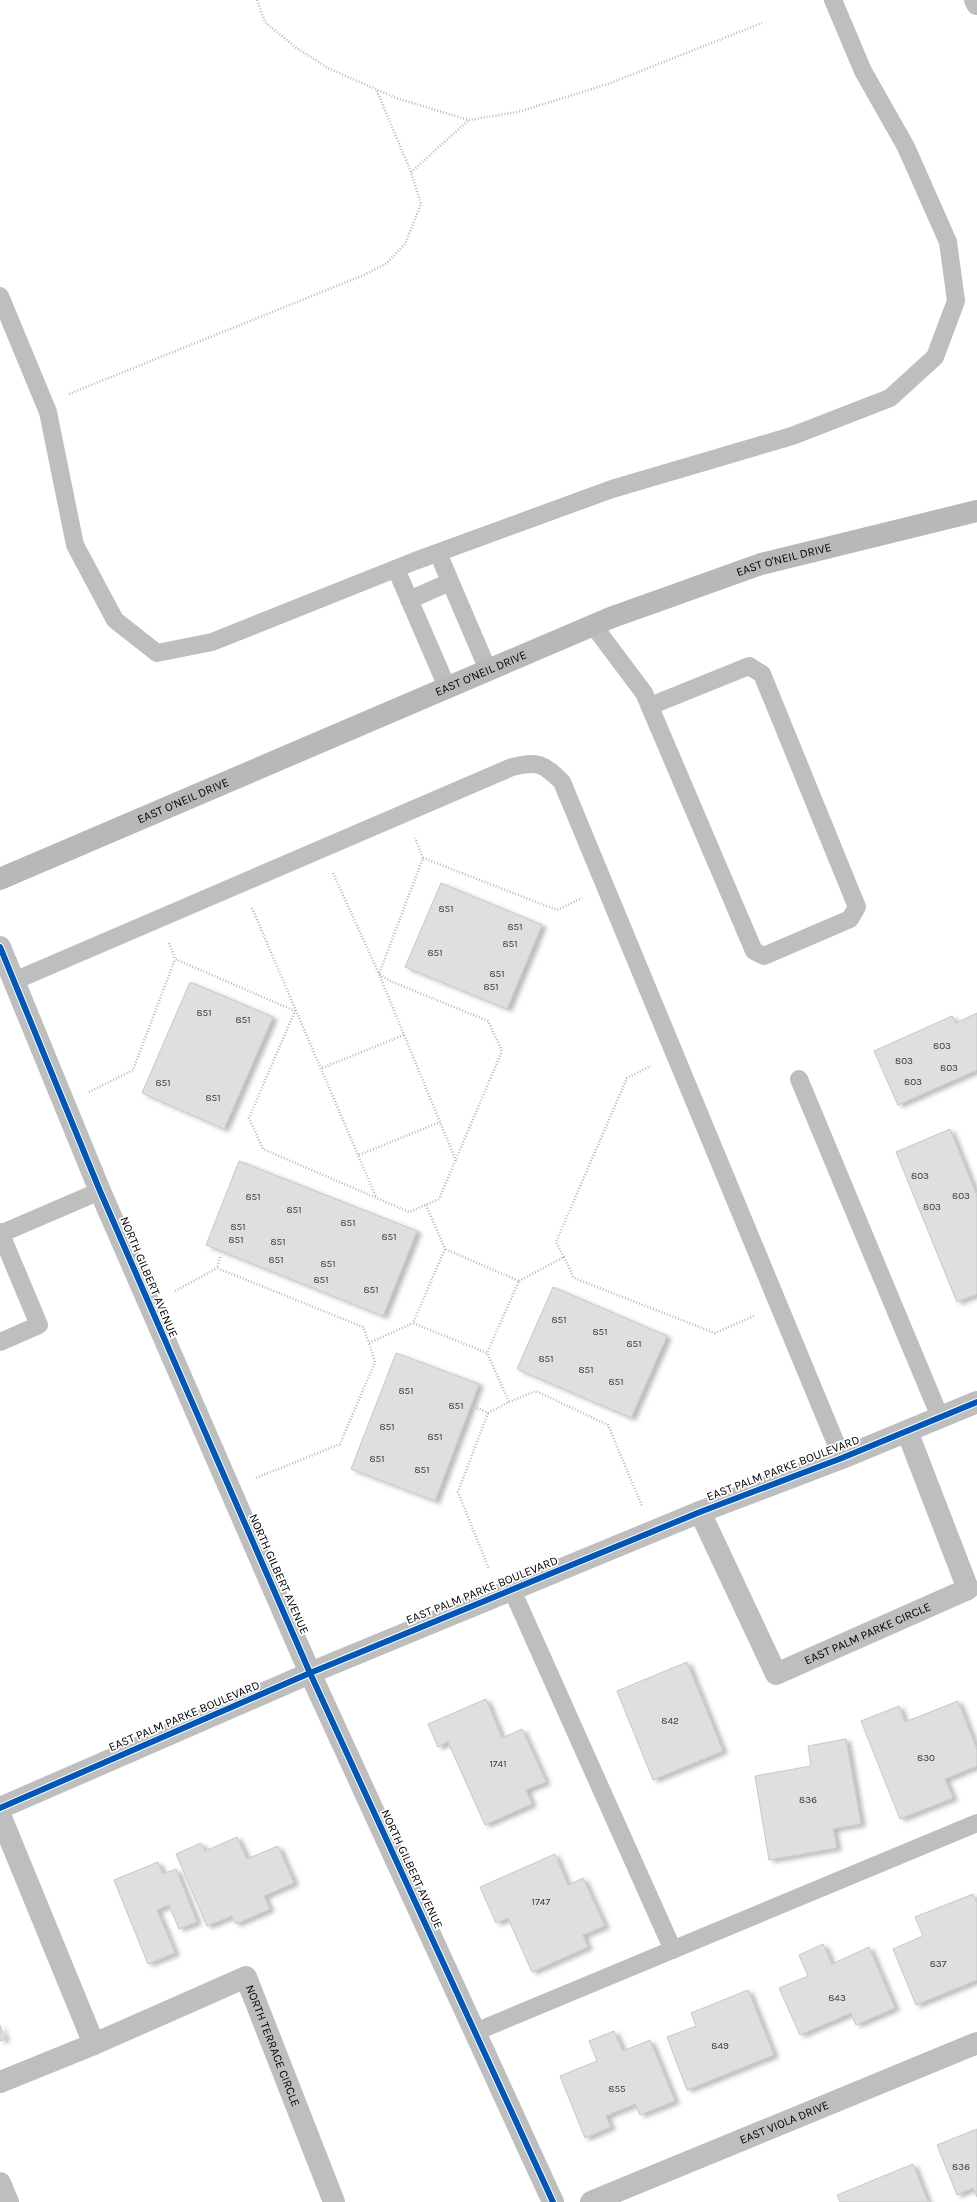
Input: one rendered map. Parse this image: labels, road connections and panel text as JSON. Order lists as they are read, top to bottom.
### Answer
{
  "streets": {
    "street": [
      "EAST O'NEIL DRIVE",
      "NORTH GILBERT AVENUE",
      "EAST PALM PARKE BOULEVARD",
      "EAST PALM PARKE CIRCLE",
      "NORTH TERRACE CIRCLE",
      "EAST VIOLA DRIVE"
    ]
  },
  "crossings": [
    ["NORTH GILBERT AVENUE", "EAST PALM PARKE BOULEVARD"],
    ["EAST PALM PARKE BOULEVARD", "EAST PALM PARKE CIRCLE"]
  ],
  "house_numbers": [
    "851",
    "851",
    "851",
    "851",
    "851",
    "851",
    "851",
    "851",
    "803",
    "803",
    "803",
    "803",
    "851",
    "851",
    "803",
    "803",
    "851",
    "803",
    "851",
    "851",
    "851",
    "851",
    "851",
    "851",
    "851",
    "851",
    "851",
    "851",
    "851",
    "851",
    "851",
    "851",
    "851",
    "851",
    "851",
    "851",
    "851",
    "851",
    "851",
    "851",
    "842",
    "830",
    "1741",
    "836",
    "1747",
    "837",
    "843",
    "849",
    "855",
    "836"
  ]
}
